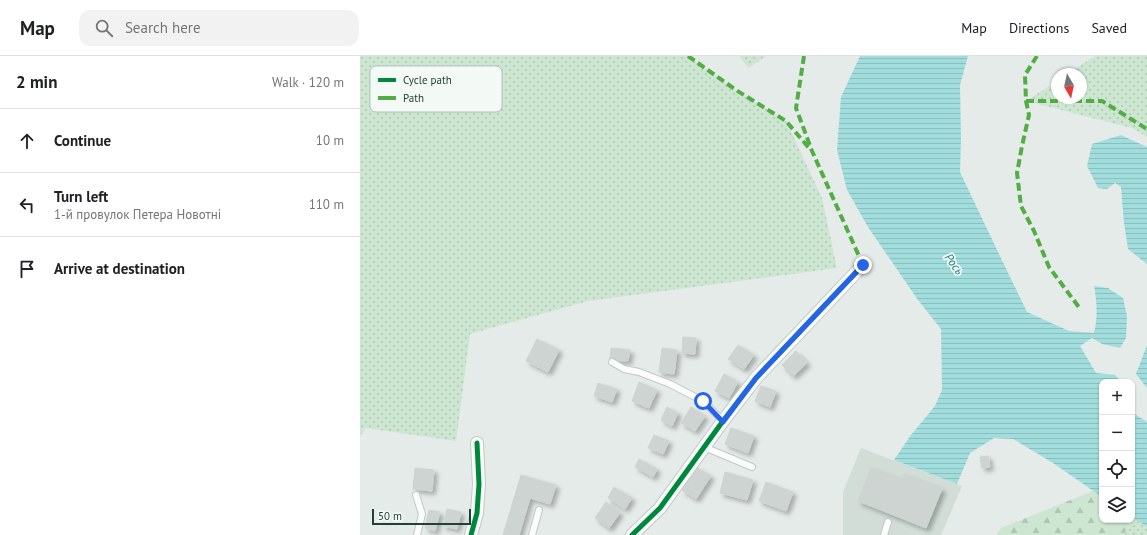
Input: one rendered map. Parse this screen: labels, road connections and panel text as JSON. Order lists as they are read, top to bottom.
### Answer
{
  "water": ["Рось"],
  "legend": ["Cycle path", "Path"],
  "scale_bar": "50 m",
  "north": "bottom",
  "page": {
    "header": "Map",
    "search": "Search here",
    "nav": ["Map", "Directions", "Saved"],
    "heading": ["2 min", "Walk · 120 m"],
    "list": [
      ["Continue", "10 m"],
      ["Turn left", "1-й провулок Петера Новотні", "110 m"],
      "Arrive at destination"
    ],
    "map_buttons": ["+", "−"],
    "scale": "50 m"
  }
}
